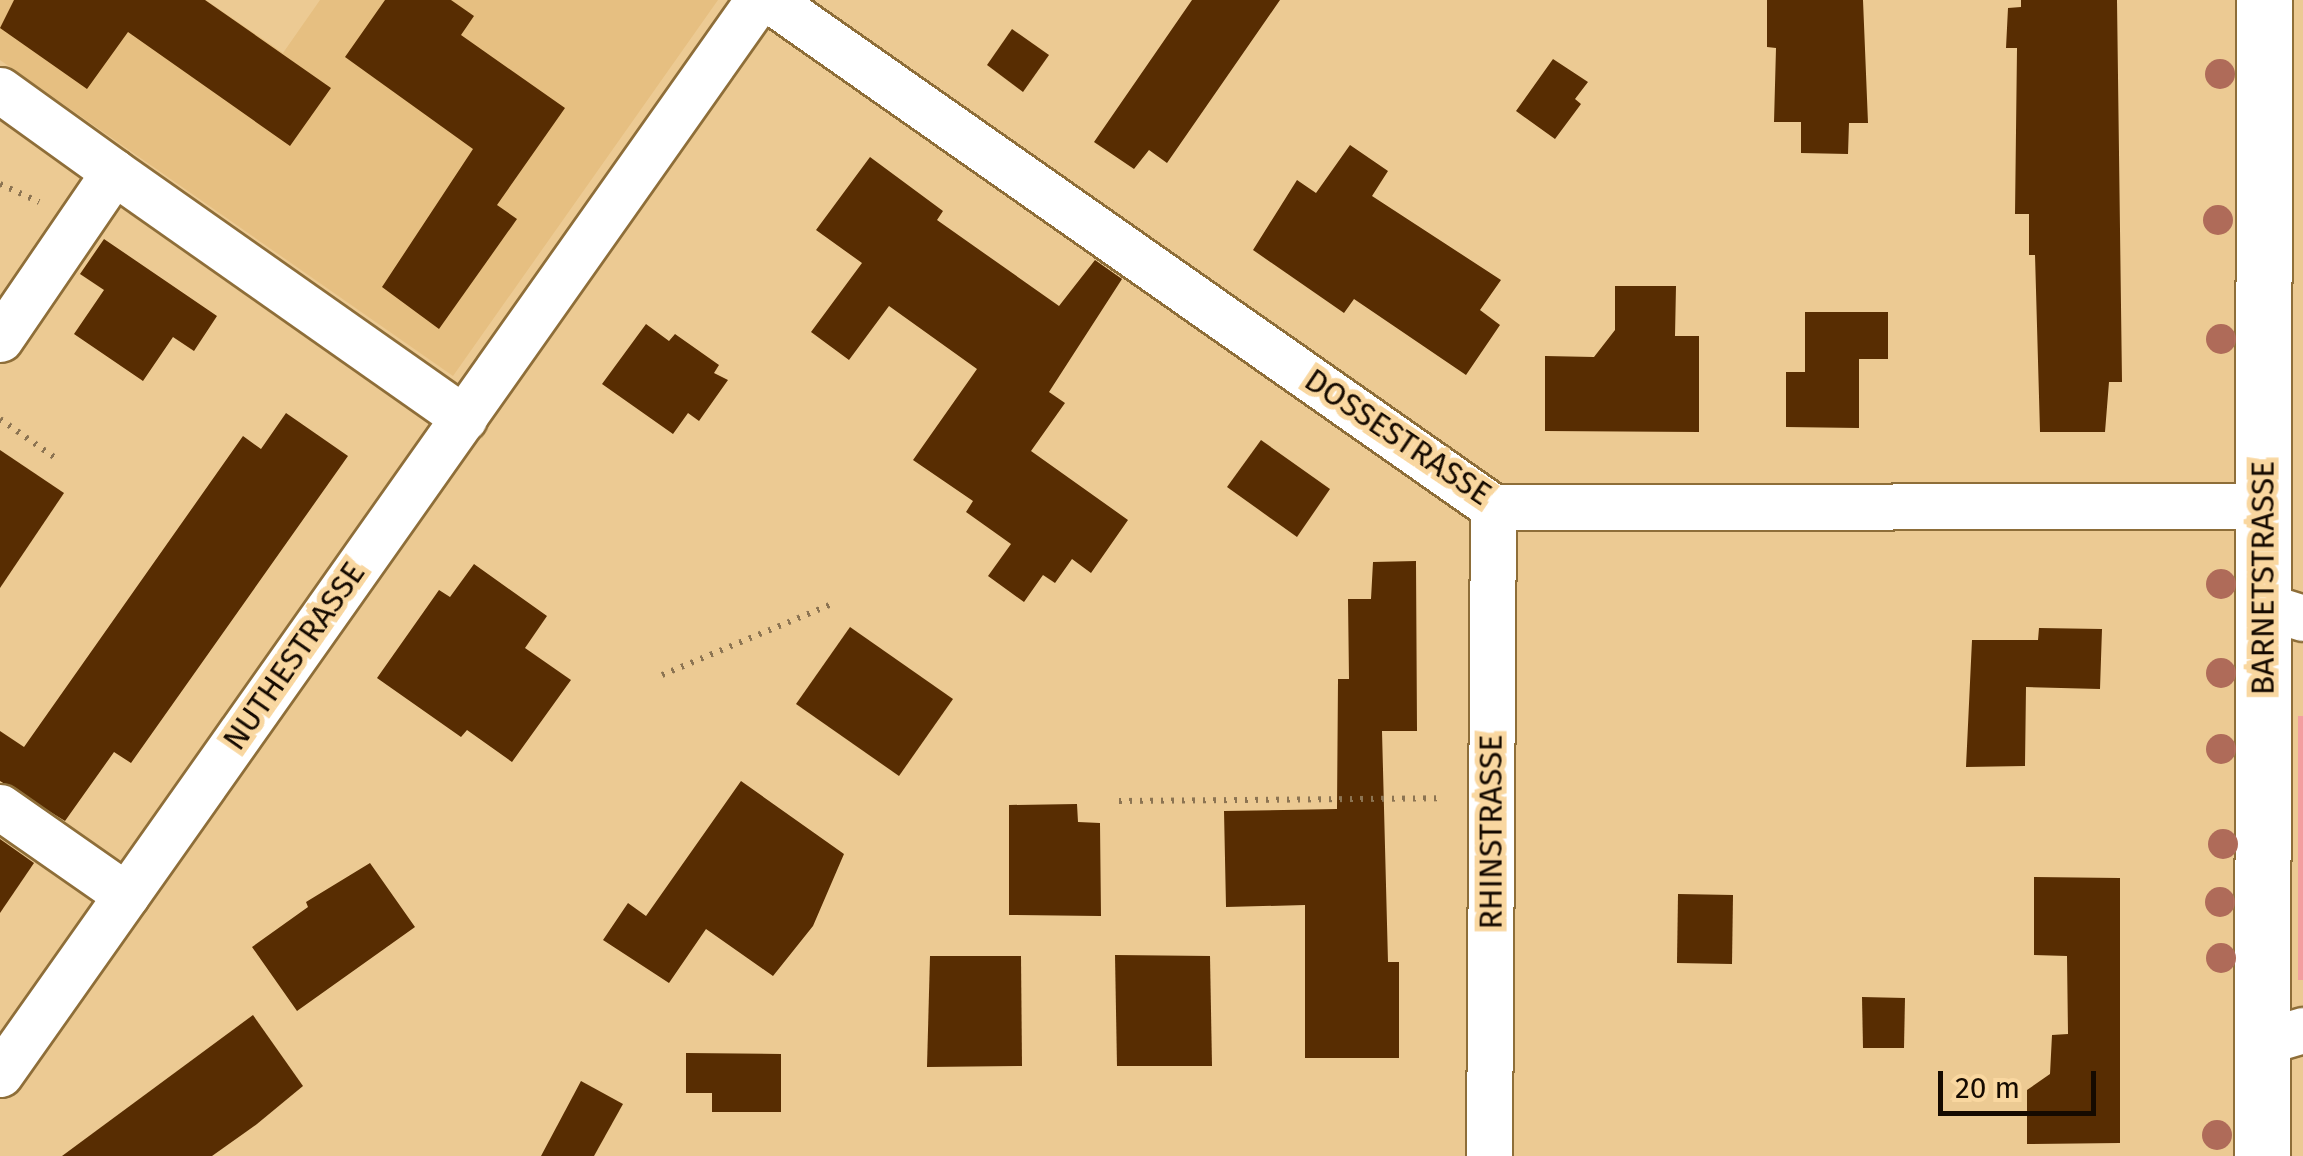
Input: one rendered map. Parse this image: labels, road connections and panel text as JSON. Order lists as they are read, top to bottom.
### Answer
{
  "streets": {
    "street": [
      "DOSSESTRASSE",
      "BARNETSTRASSE",
      "NUTHESTRASSE",
      "RHINSTRASSE"
    ]
  },
  "crossings": [
    ["DOSSESTRASSE", "BARNETSTRASSE"],
    ["DOSSESTRASSE", "RHINSTRASSE"]
  ],
  "scale_bar": "20 m"
}
